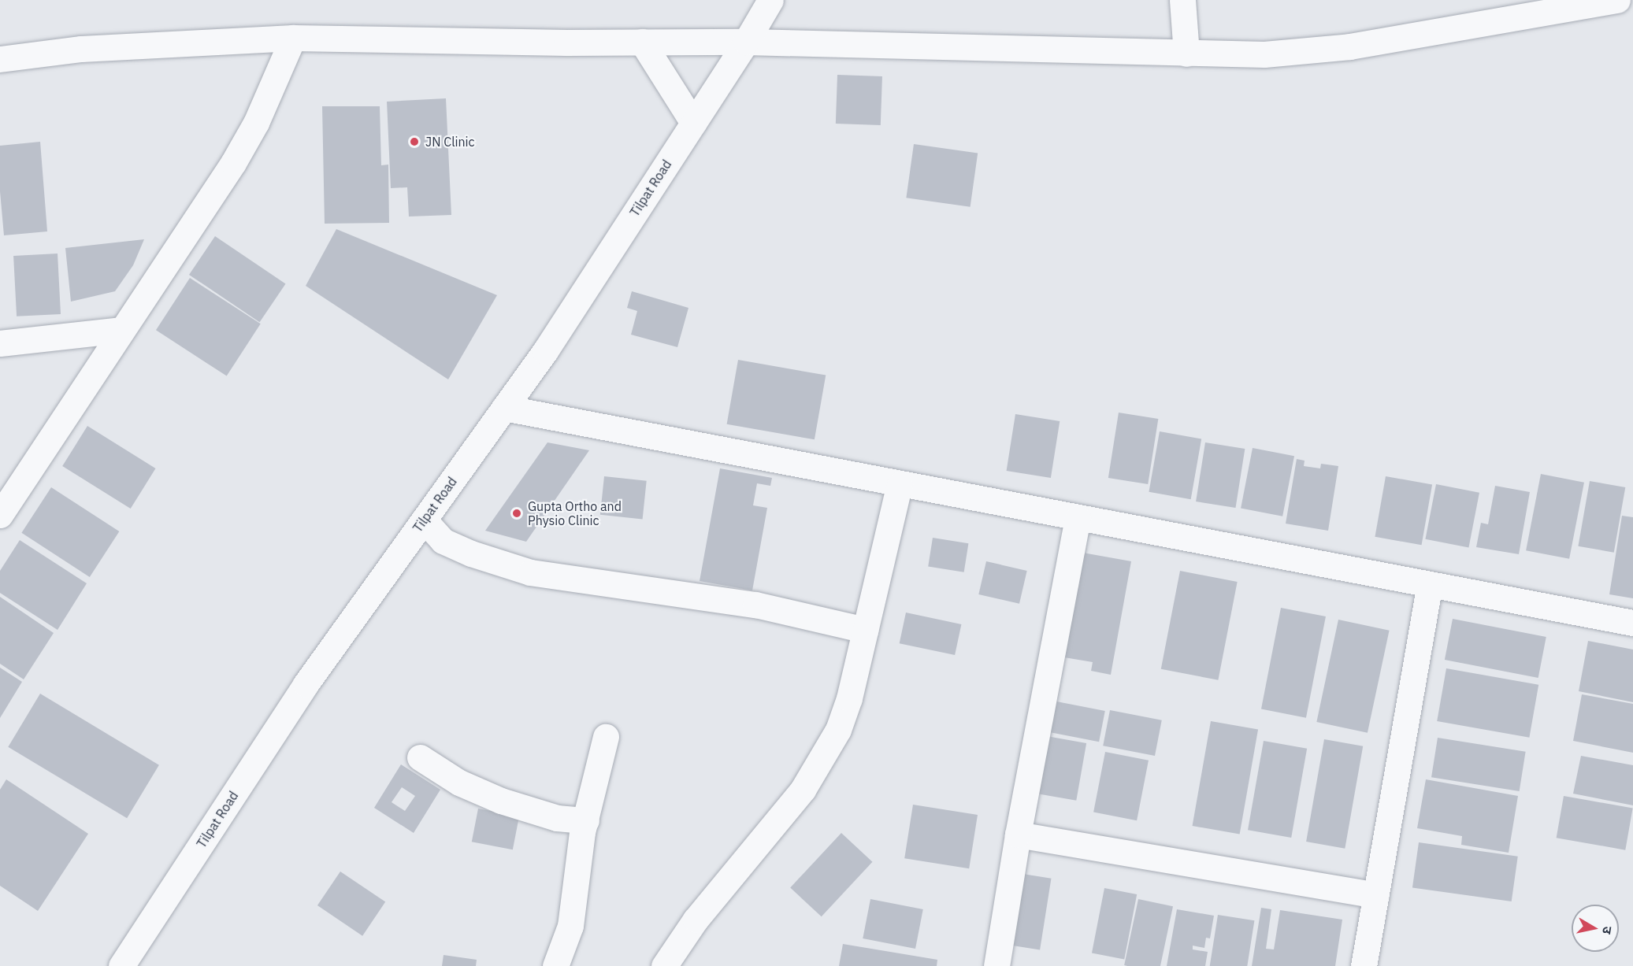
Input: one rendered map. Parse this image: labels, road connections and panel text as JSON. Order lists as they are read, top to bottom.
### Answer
{
  "streets": {
    "street": ["Tilpat Road"]
  },
  "places": ["JN Clinic", "Gupta Ortho and Physio Clinic"],
  "north": "right"
}
